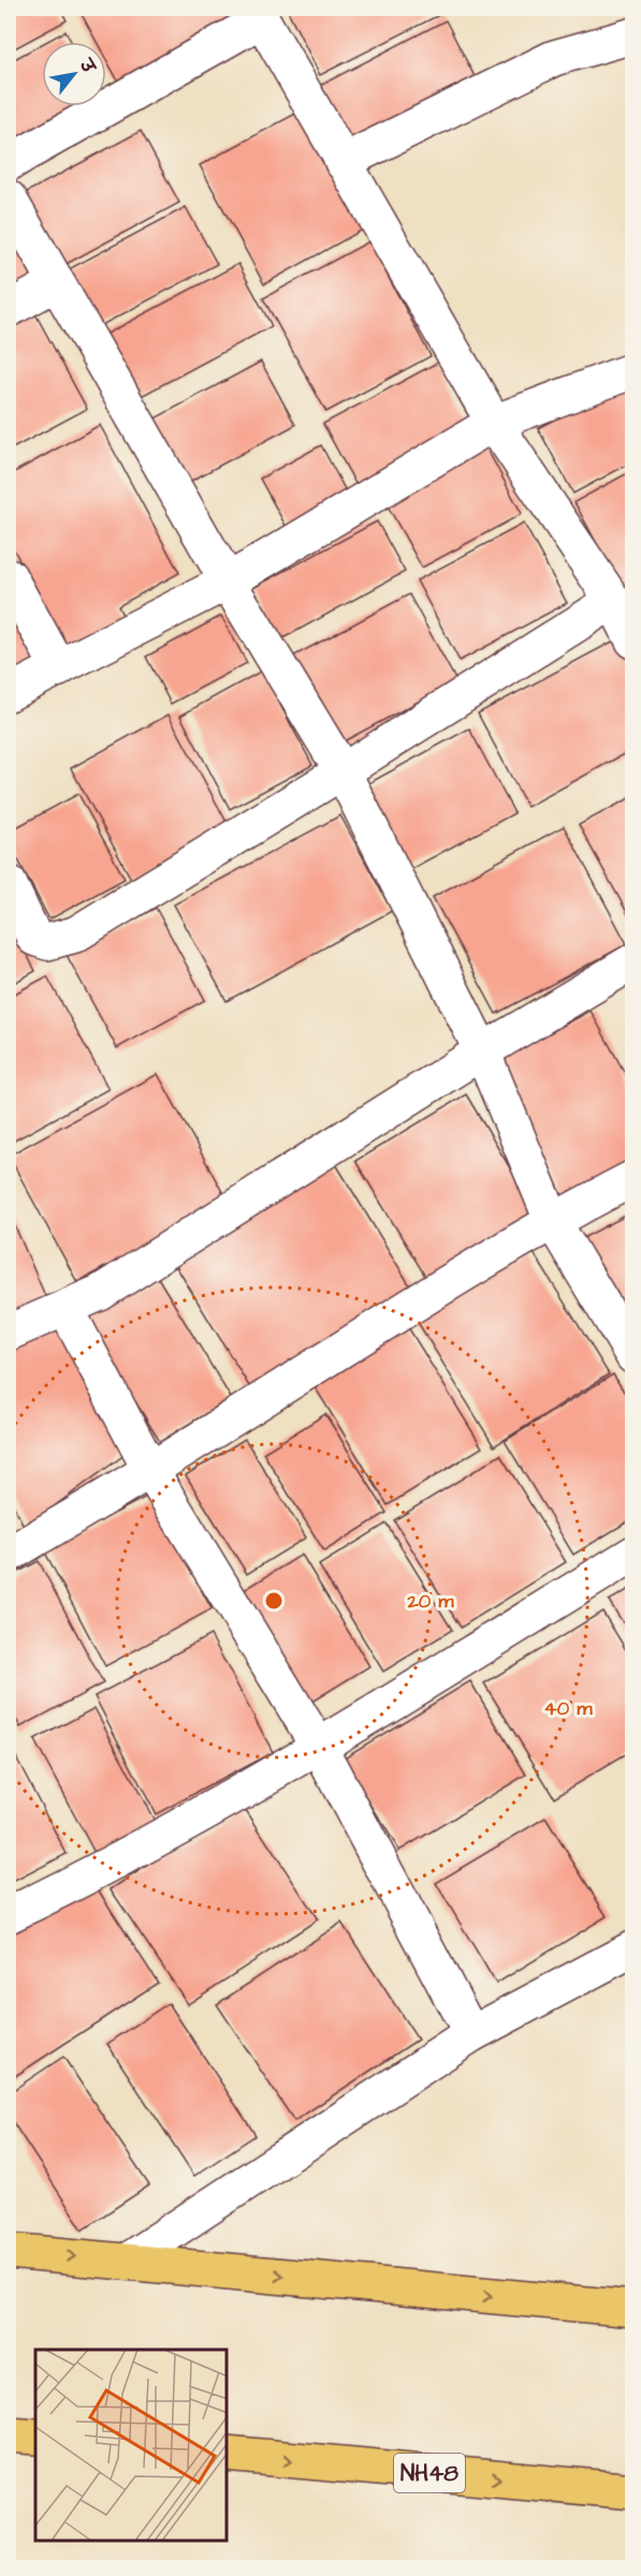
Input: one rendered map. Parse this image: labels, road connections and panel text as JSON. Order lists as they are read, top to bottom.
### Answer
{
  "streets": {
    "main road": ["NH48"]
  },
  "north": "top right",
  "rings": ["20 m", "40 m"]
}
